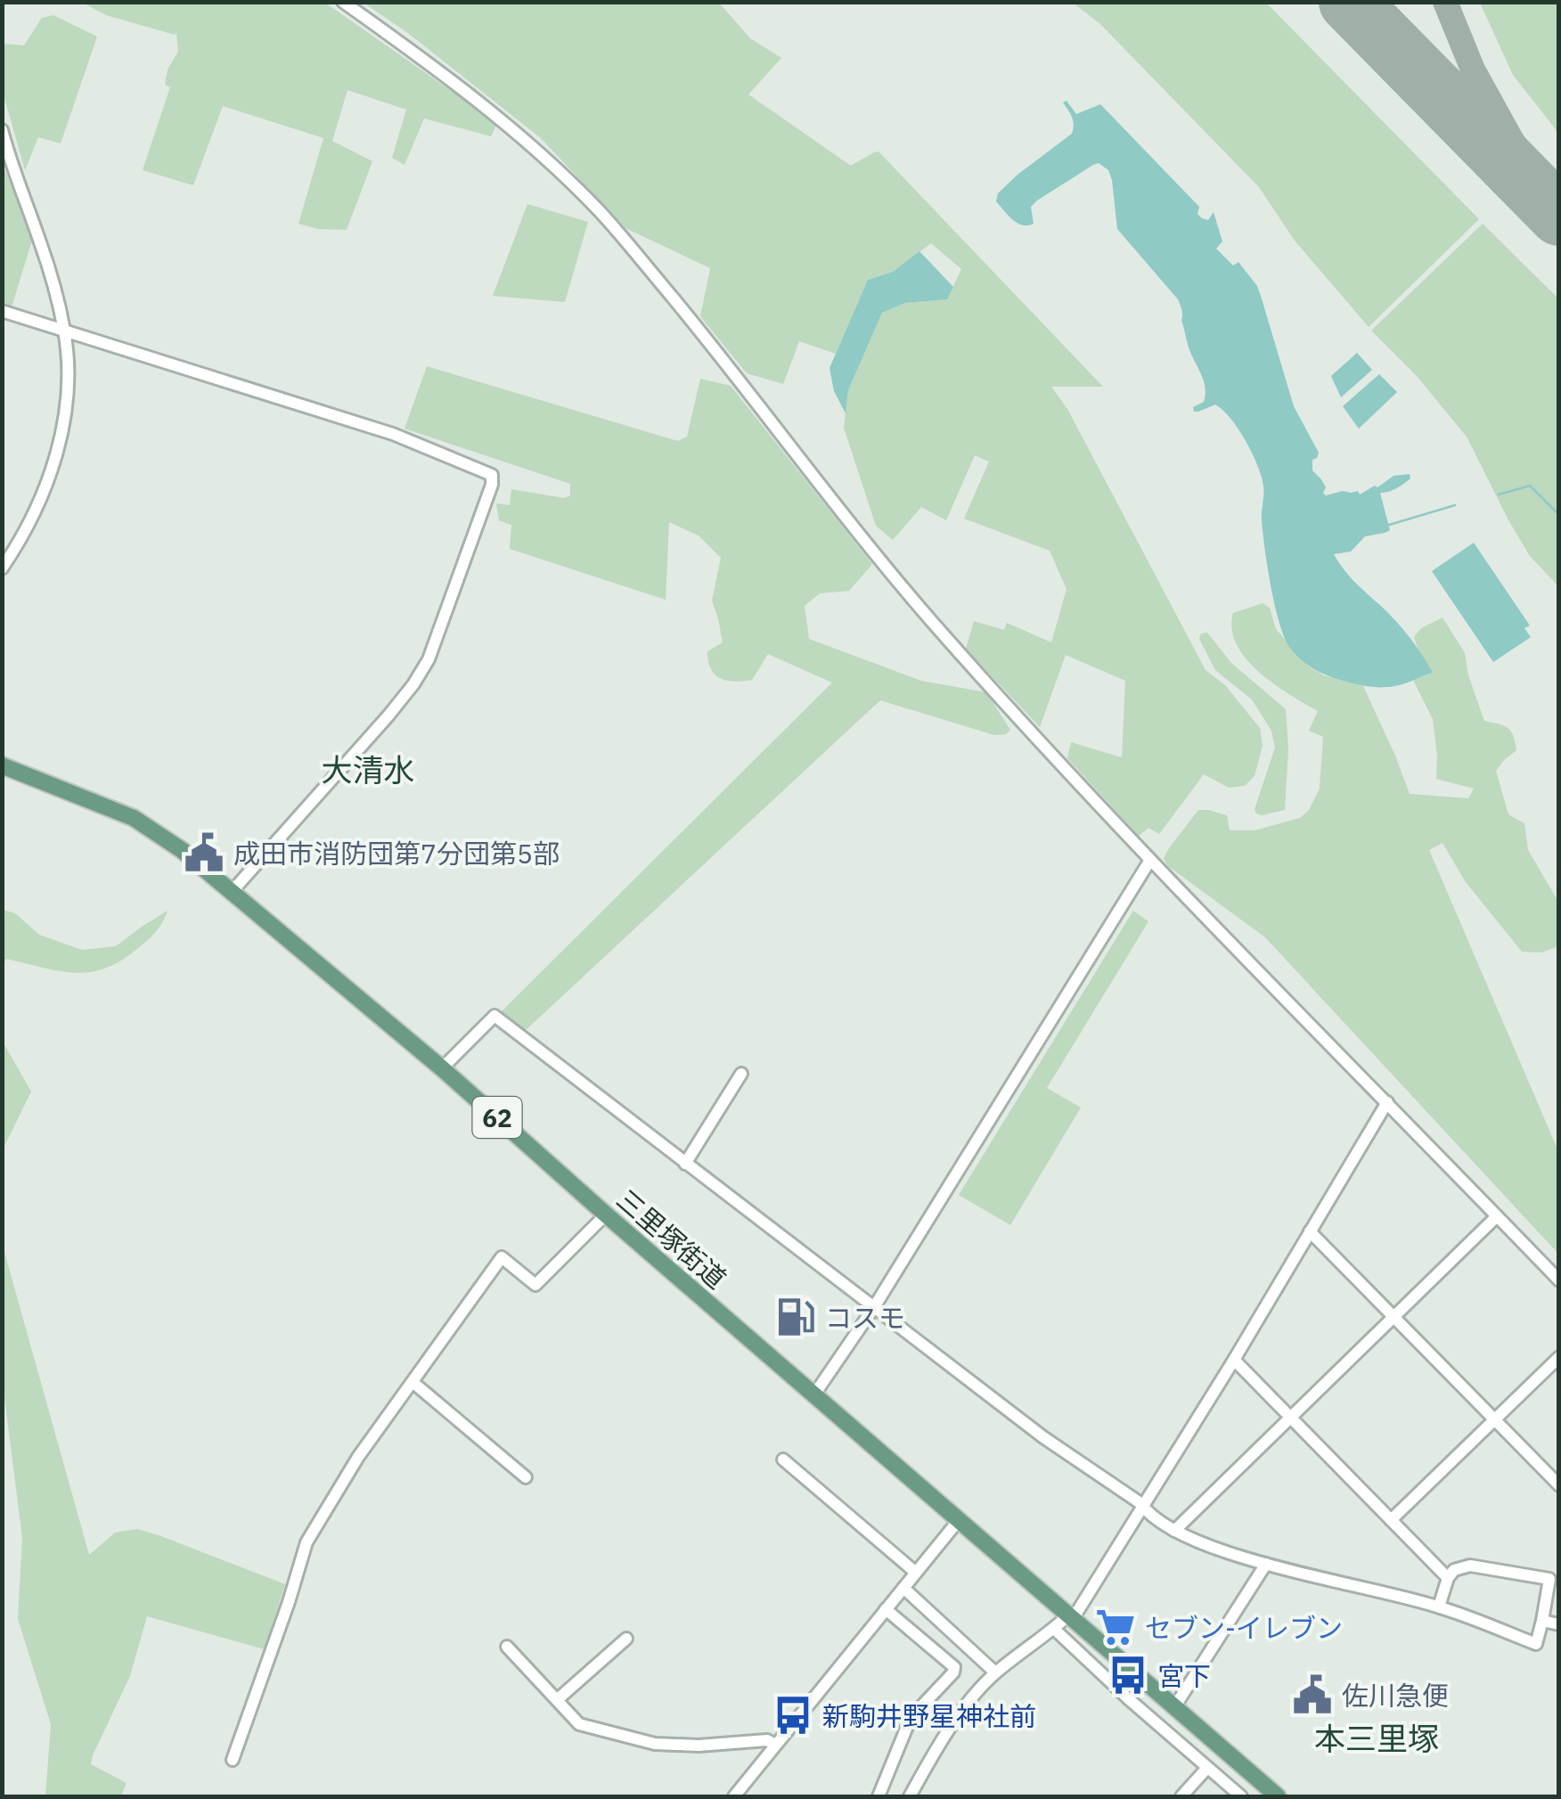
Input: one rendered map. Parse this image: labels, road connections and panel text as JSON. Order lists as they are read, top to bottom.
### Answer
{
  "streets": {
    "main road": ["62", "三里塚街道"]
  },
  "districts": ["大清水", "本三里塚"],
  "places": {
    "public building": ["成田市消防団第7分団第5部", "佐川急便"],
    "fuel station": ["コスモ"],
    "supermarket": ["セブン-イレブン"],
    "bus stop": ["宮下", "新駒井野星神社前"]
  }
}
